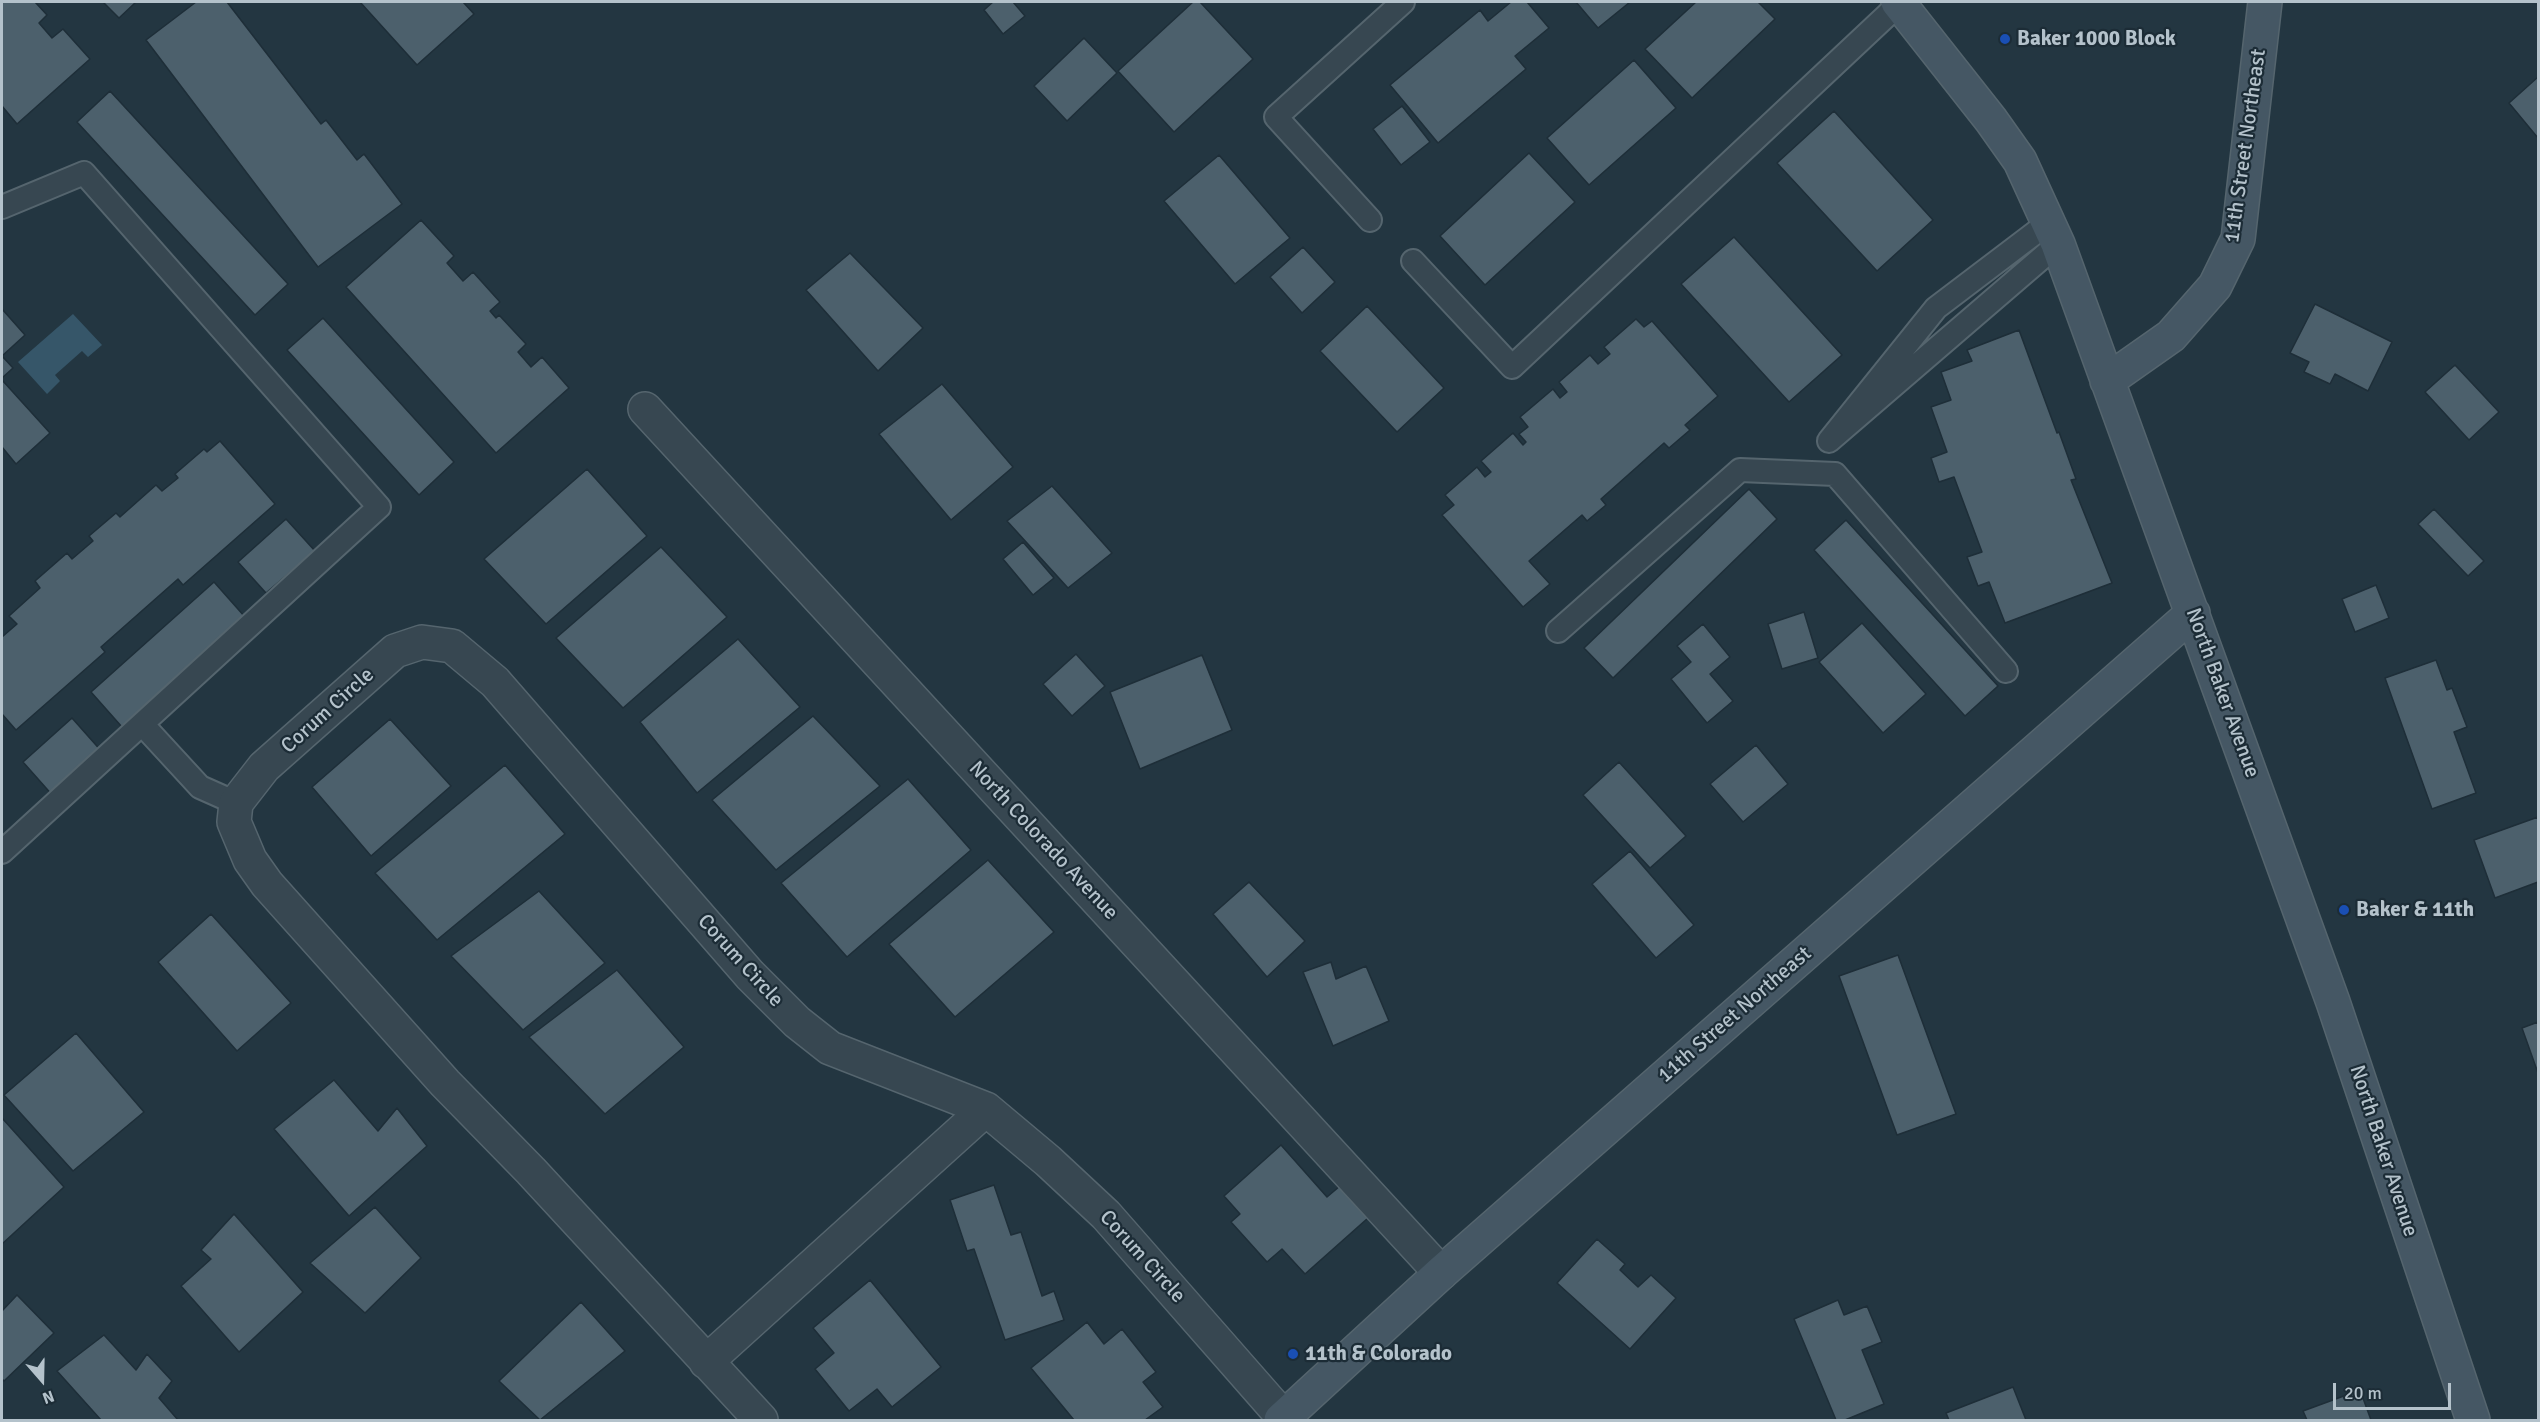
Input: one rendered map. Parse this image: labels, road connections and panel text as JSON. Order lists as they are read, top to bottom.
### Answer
{
  "streets": {
    "street": [
      "11th Street Northeast",
      "North Baker Avenue",
      "Corum Circle",
      "North Colorado Avenue"
    ]
  },
  "crossings": [
    ["11th Street Northeast", "North Baker Avenue"],
    ["11th Street Northeast", "Corum Circle"],
    ["11th Street Northeast", "North Colorado Avenue"]
  ],
  "places": ["Baker 1000 Block", "Baker & 11th", "11th & Colorado"],
  "scale_bar": "20 m",
  "north": "bottom"
}
